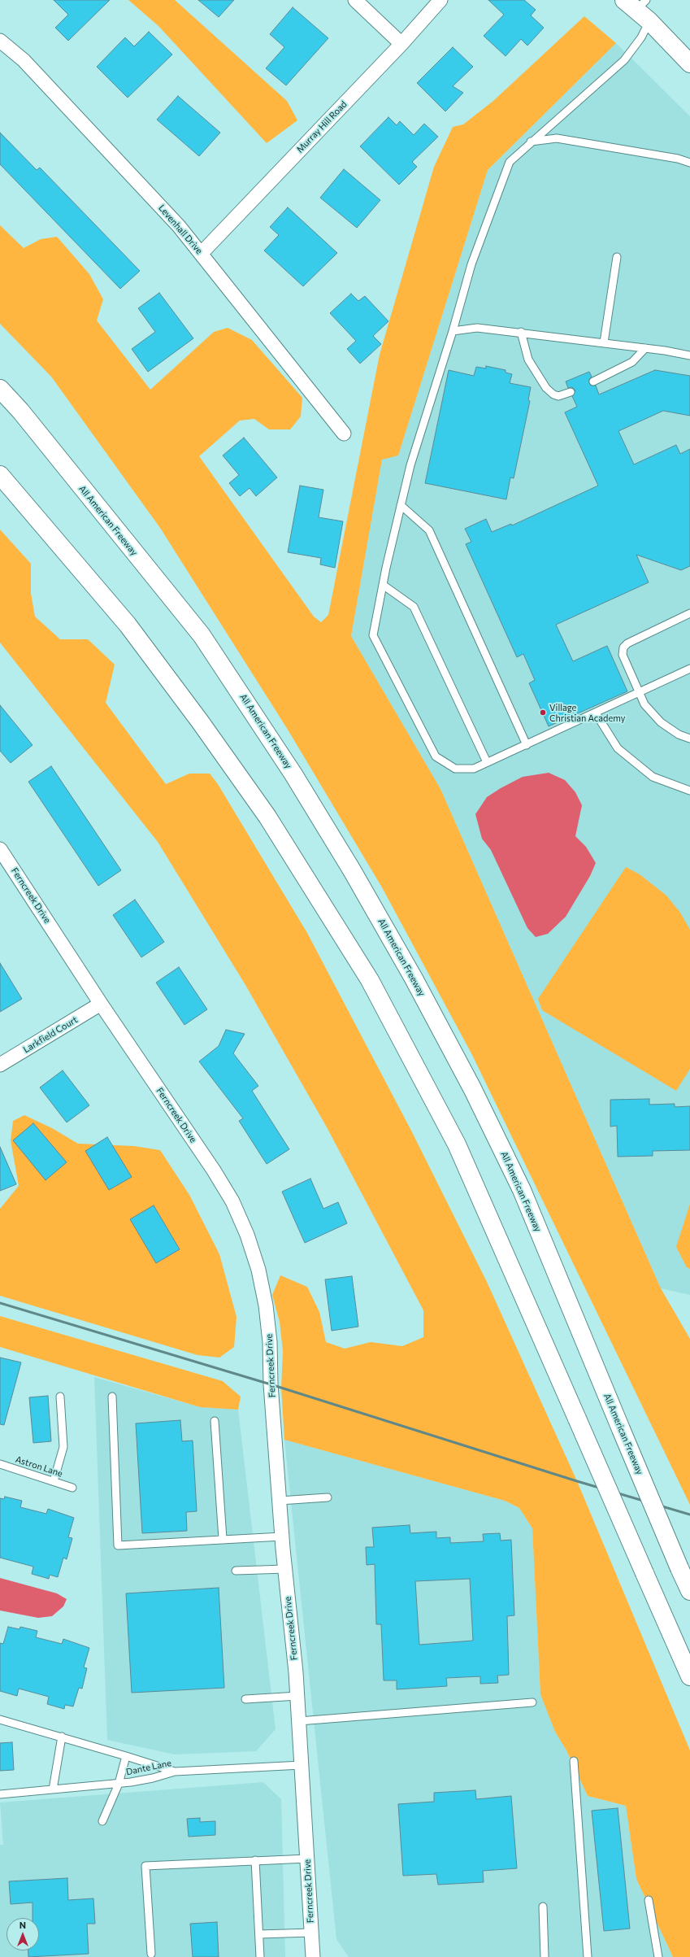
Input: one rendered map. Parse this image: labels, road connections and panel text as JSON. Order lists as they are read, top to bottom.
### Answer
{
  "streets": {
    "main road": ["All American Freeway"],
    "street": [
      "Murray Hill Road",
      "Levenhall Drive",
      "Ferncreek Drive",
      "Larkfield Court"
    ],
    "lane": ["Astron Lane", "Dante Lane"]
  },
  "crossings": [
    ["Murray Hill Road", "Levenhall Drive"],
    ["Ferncreek Drive", "Larkfield Court"],
    ["Ferncreek Drive", "Dante Lane"]
  ],
  "places": ["Village Christian Academy"],
  "north": "top"
}
